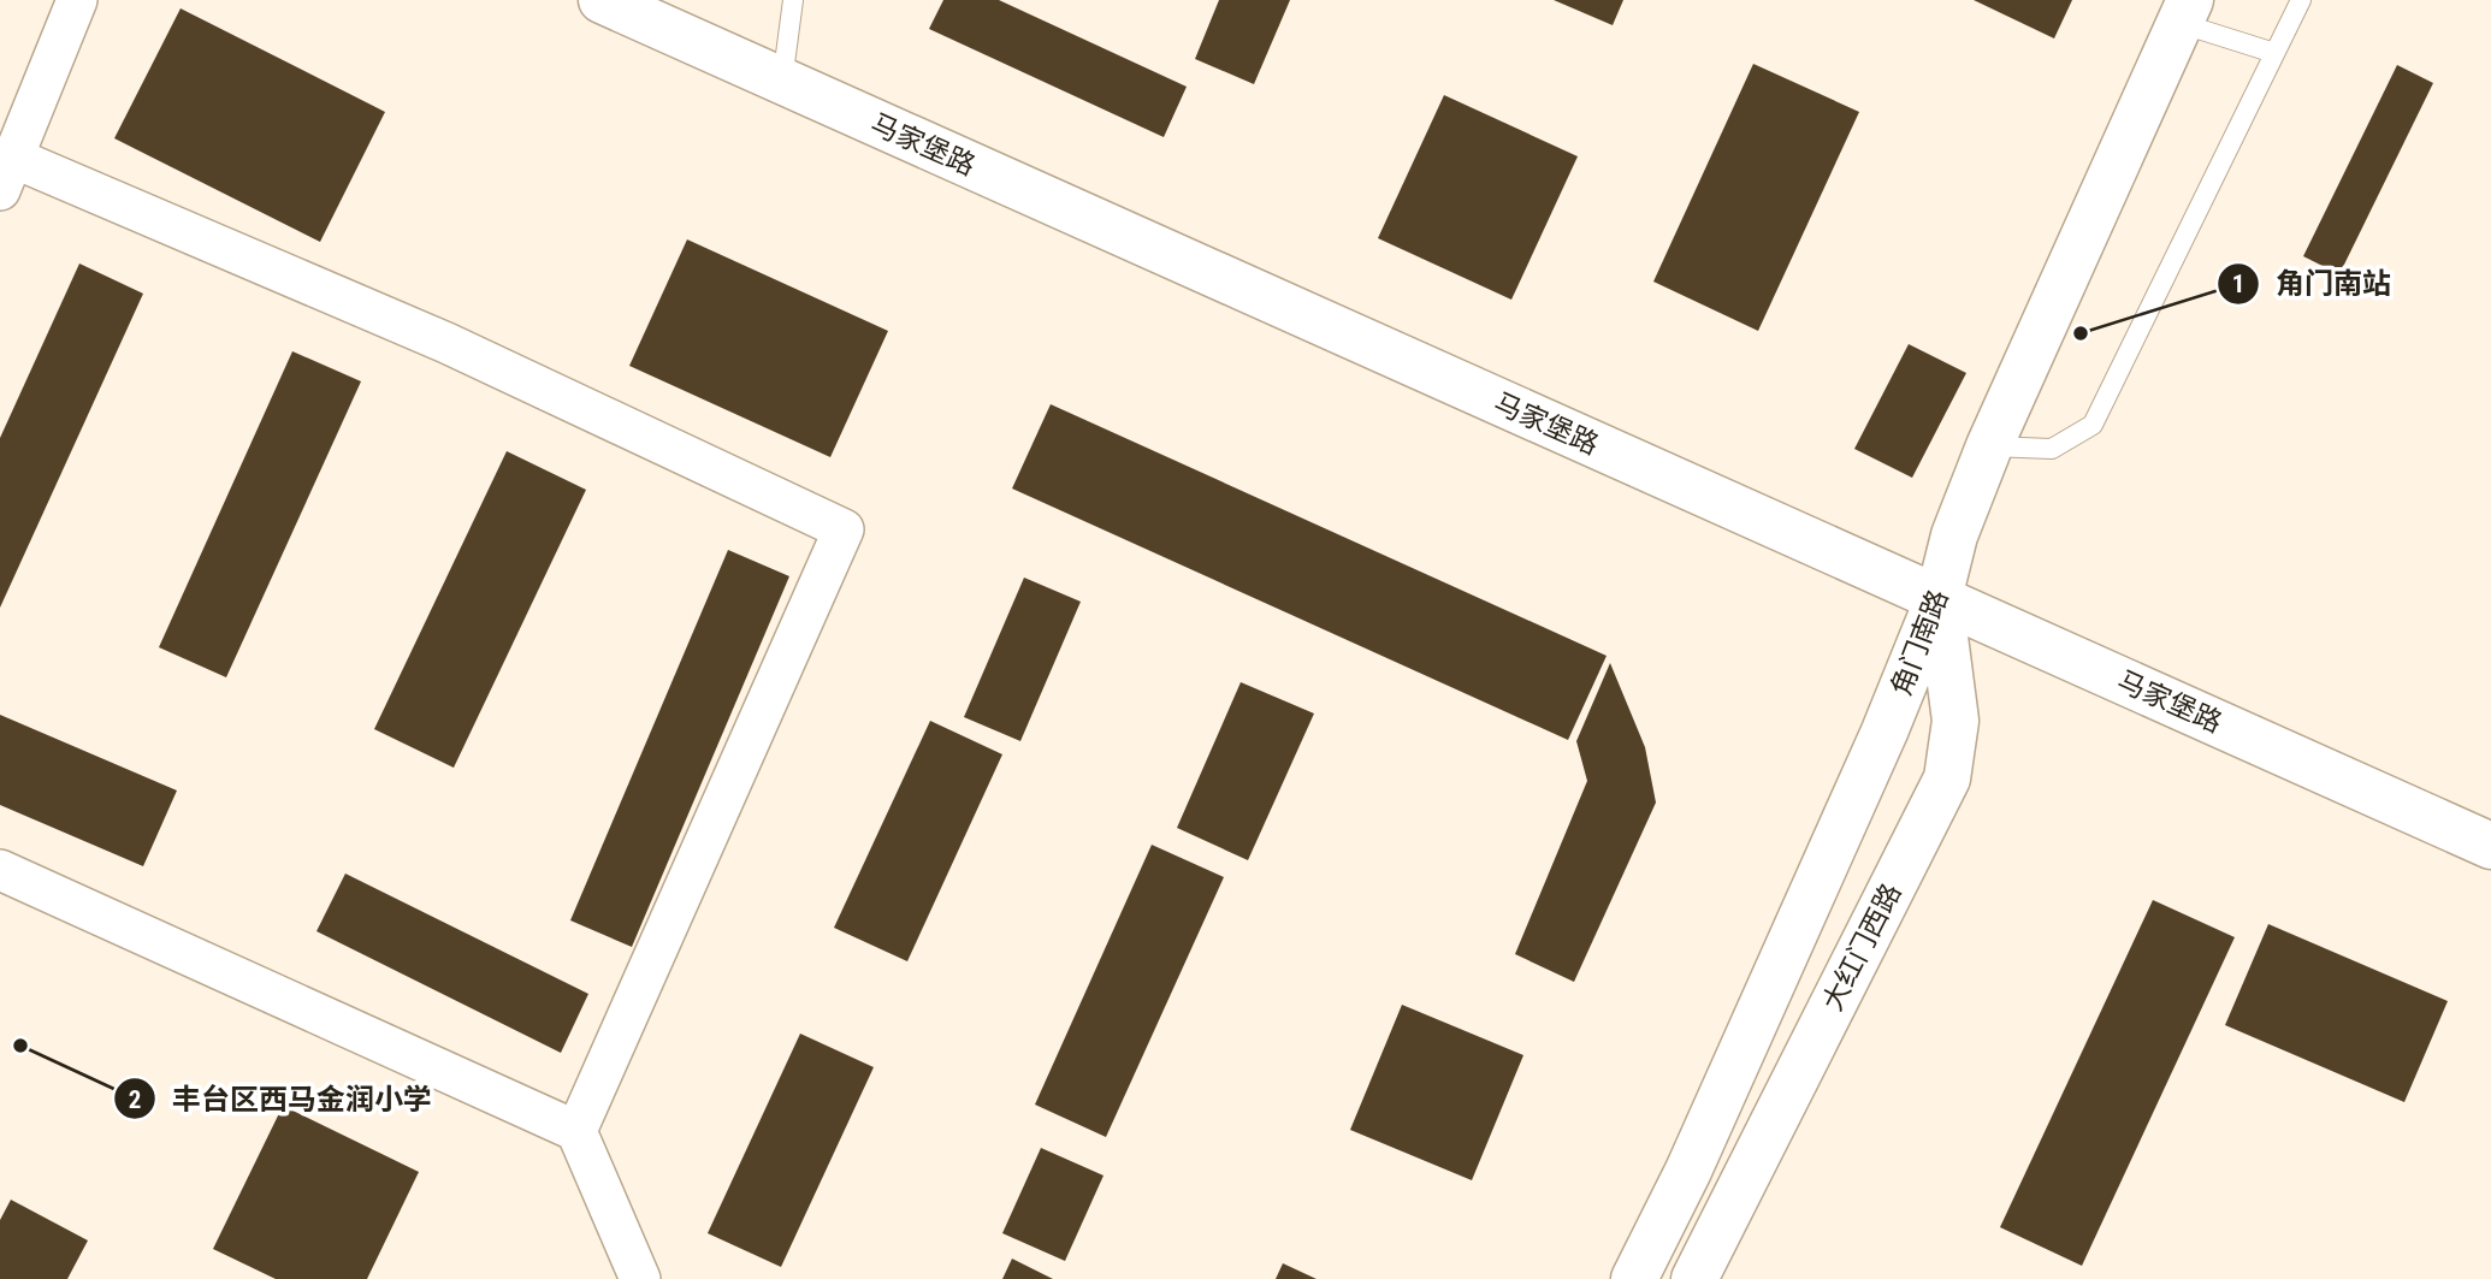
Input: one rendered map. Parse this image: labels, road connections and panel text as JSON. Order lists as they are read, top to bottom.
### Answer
{
  "streets": {
    "street": ["马家堡路", "角门南路", "大红门西路"]
  },
  "crossings": [
    ["马家堡路", "角门南路"],
    ["马家堡路", "大红门西路"],
    ["角门南路", "大红门西路"]
  ],
  "places": ["角门南站", "丰台区西马金润小学"]
}
